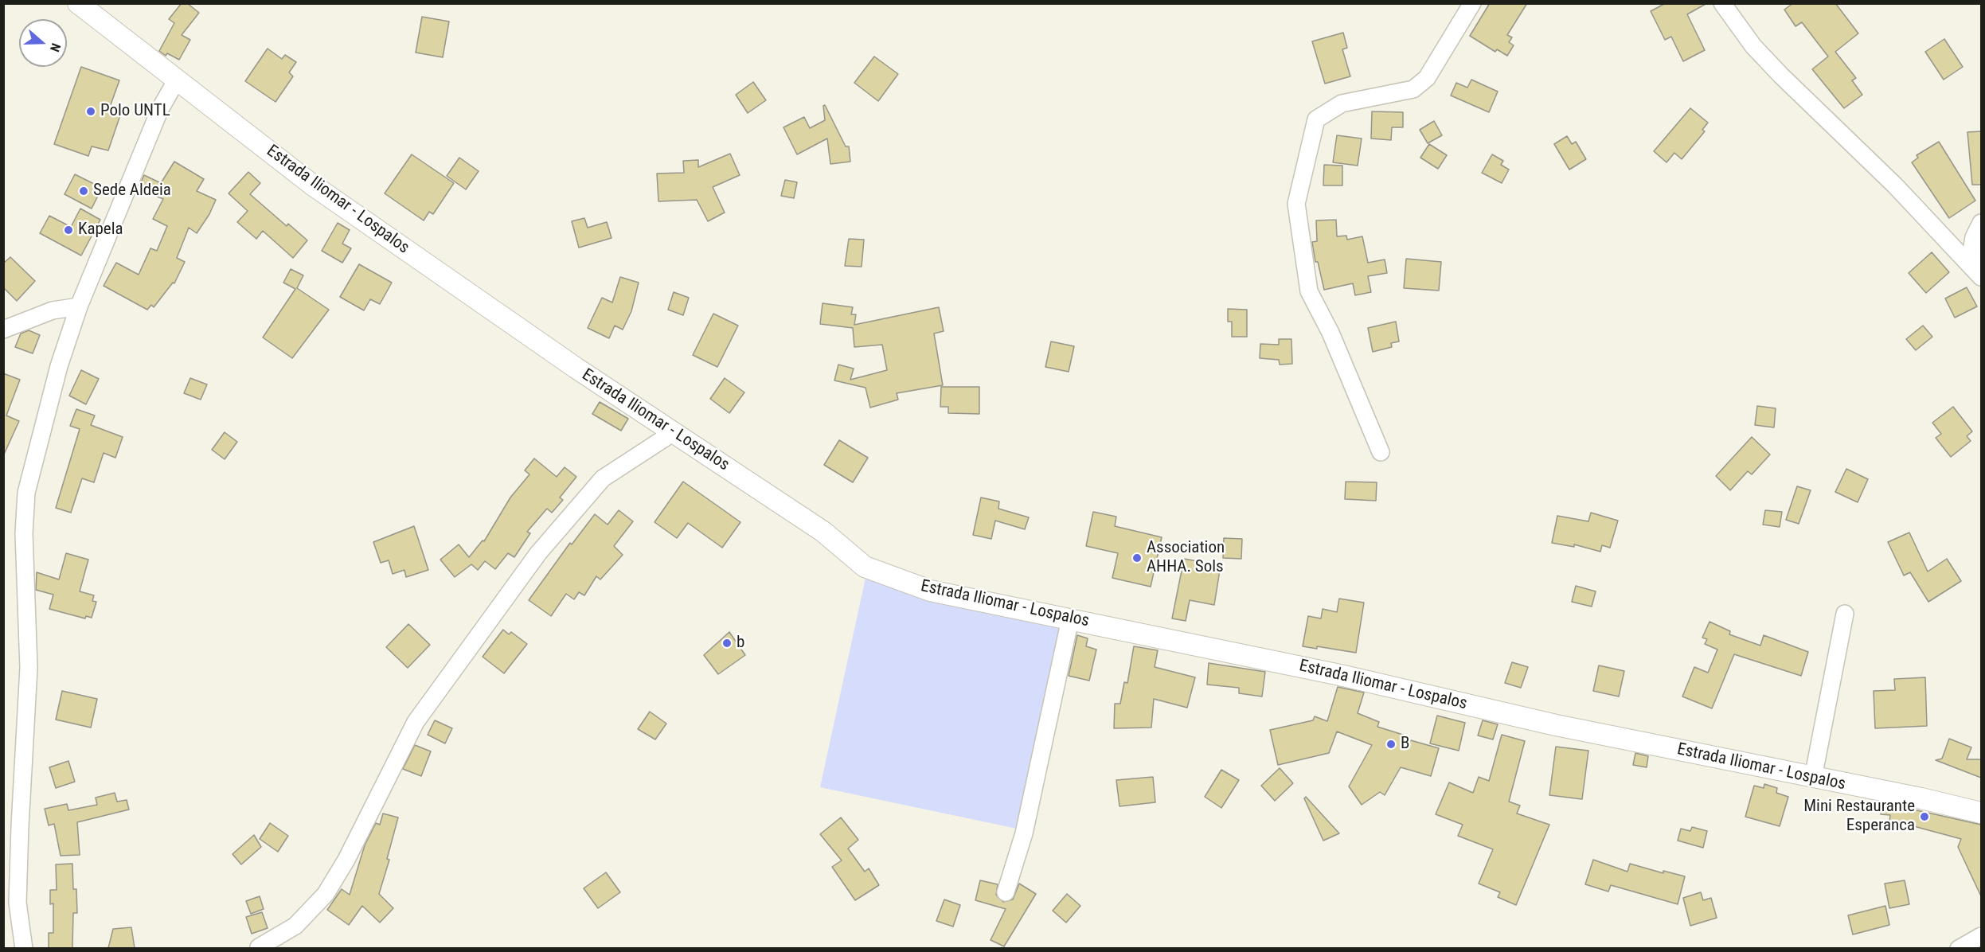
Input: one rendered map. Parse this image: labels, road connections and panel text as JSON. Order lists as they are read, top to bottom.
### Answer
{
  "streets": {
    "street": ["Estrada Iliomar - Lospalos"]
  },
  "places": [
    "Polo UNTL",
    "Sede Aldeia",
    "Kapela",
    "Association AHHA. Sols",
    "b",
    "B",
    "Mini Restaurante Esperanca"
  ],
  "north": "right"
}
